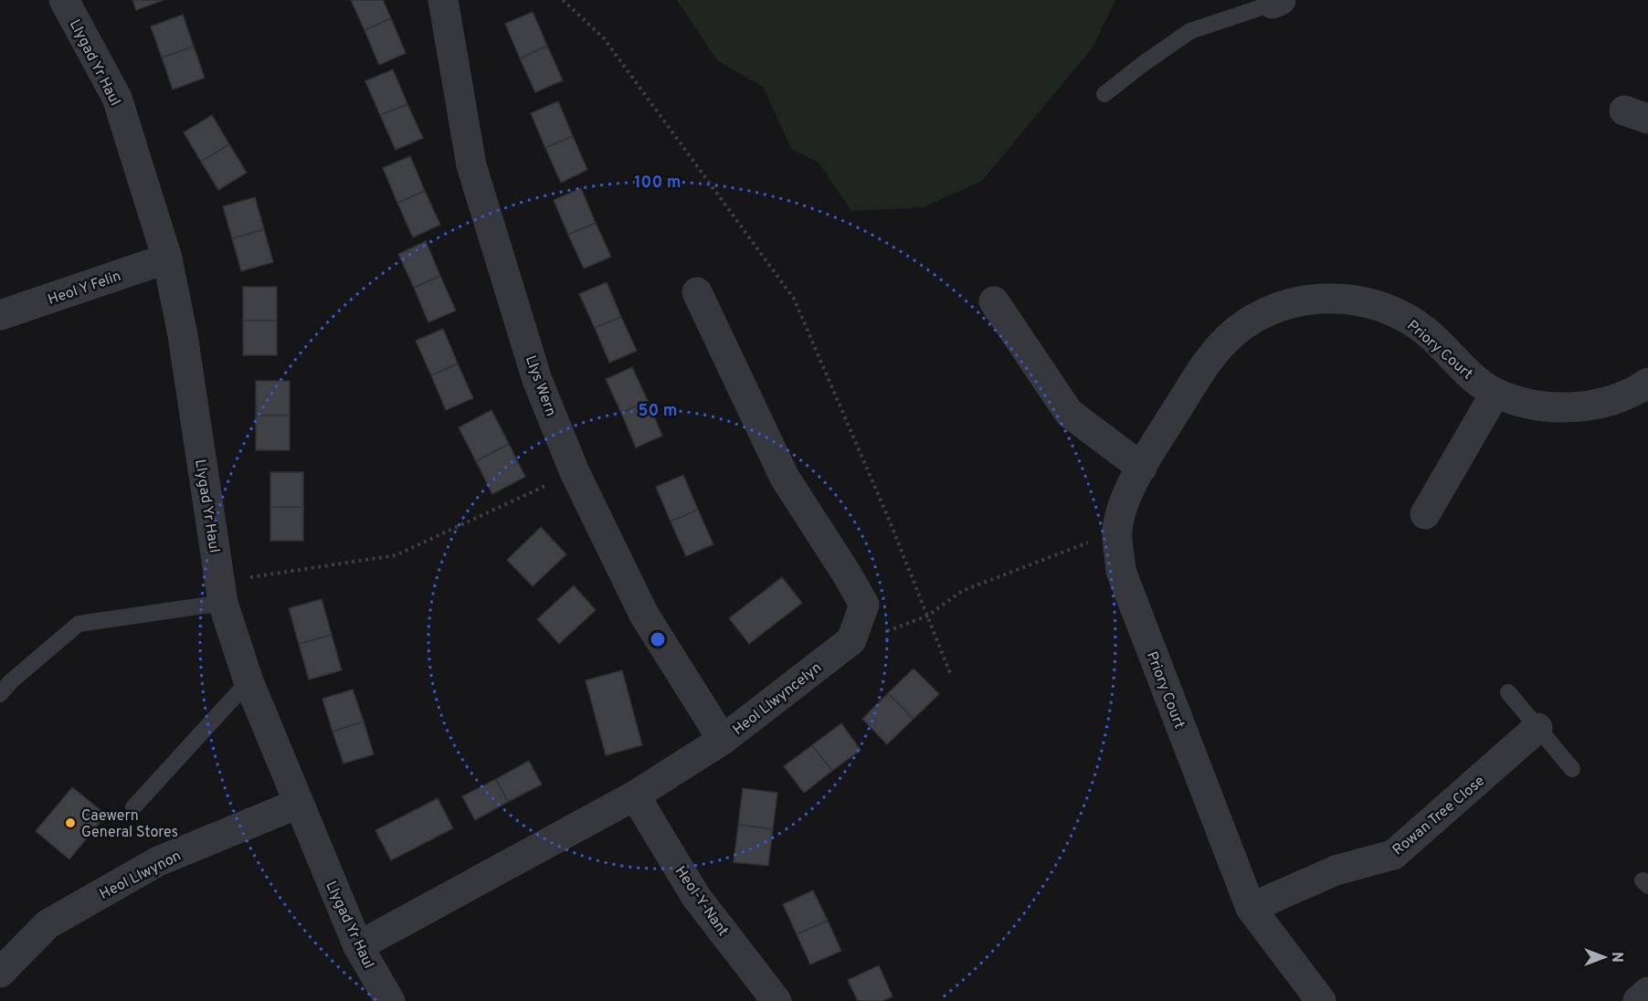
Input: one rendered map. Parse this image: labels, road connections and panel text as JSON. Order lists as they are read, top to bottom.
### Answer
{
  "streets": {
    "street": [
      "Llygad Yr Haul",
      "Heol Y Felin",
      "Priory Court",
      "Llys Wern",
      "Heol Llwyncelyn",
      "Rowan Tree Close",
      "Heol Llwynon",
      "Heol-Y-Nant"
    ]
  },
  "crossings": [
    ["Llygad Yr Haul", "Heol Y Felin"],
    ["Llygad Yr Haul", "Heol Llwyncelyn"],
    ["Llygad Yr Haul", "Heol Llwynon"],
    ["Priory Court", "Rowan Tree Close"],
    ["Llys Wern", "Heol Llwyncelyn"],
    ["Heol Llwyncelyn", "Heol-Y-Nant"]
  ],
  "places": ["Caewern General Stores"],
  "north": "right",
  "rings": ["100 m", "50 m"]
}
